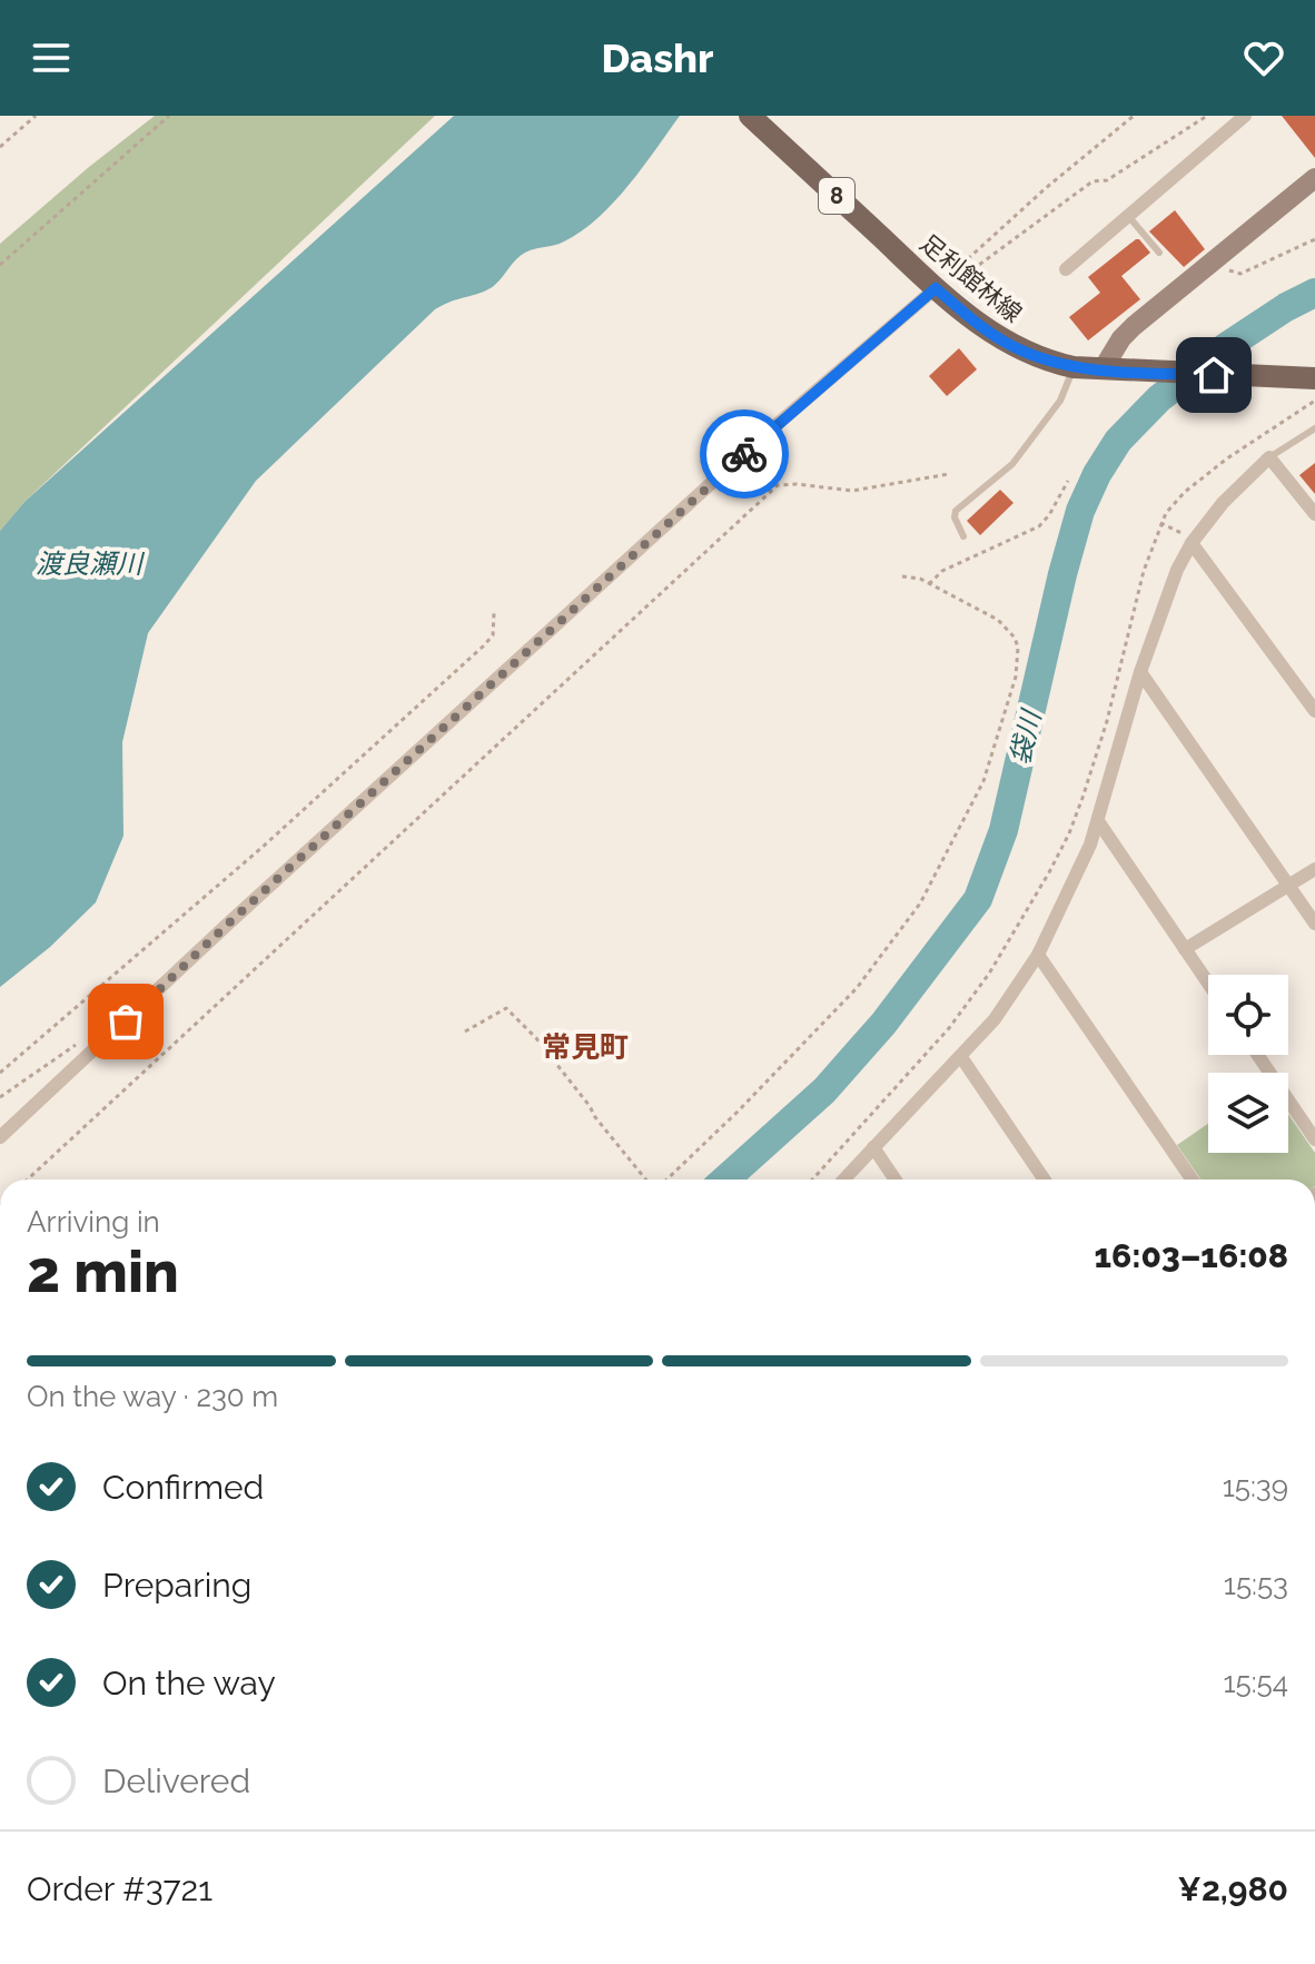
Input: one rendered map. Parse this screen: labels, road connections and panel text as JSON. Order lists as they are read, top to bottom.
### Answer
{
  "streets": {
    "main road": ["8", "足利館林線"]
  },
  "districts": ["常見町"],
  "water": ["渡良瀬川", "袋川"],
  "page": {
    "header": "Dashr",
    "heading": ["2 min", "Arriving in", "16:03–16:08"],
    "panel": ["Order #3721", "¥2,980"],
    "bar": "On the way · 230 m",
    "list": [
      ["Confirmed", "15:39"],
      ["Preparing", "15:53"],
      ["On the way", "15:54"],
      "Delivered"
    ]
  }
}
